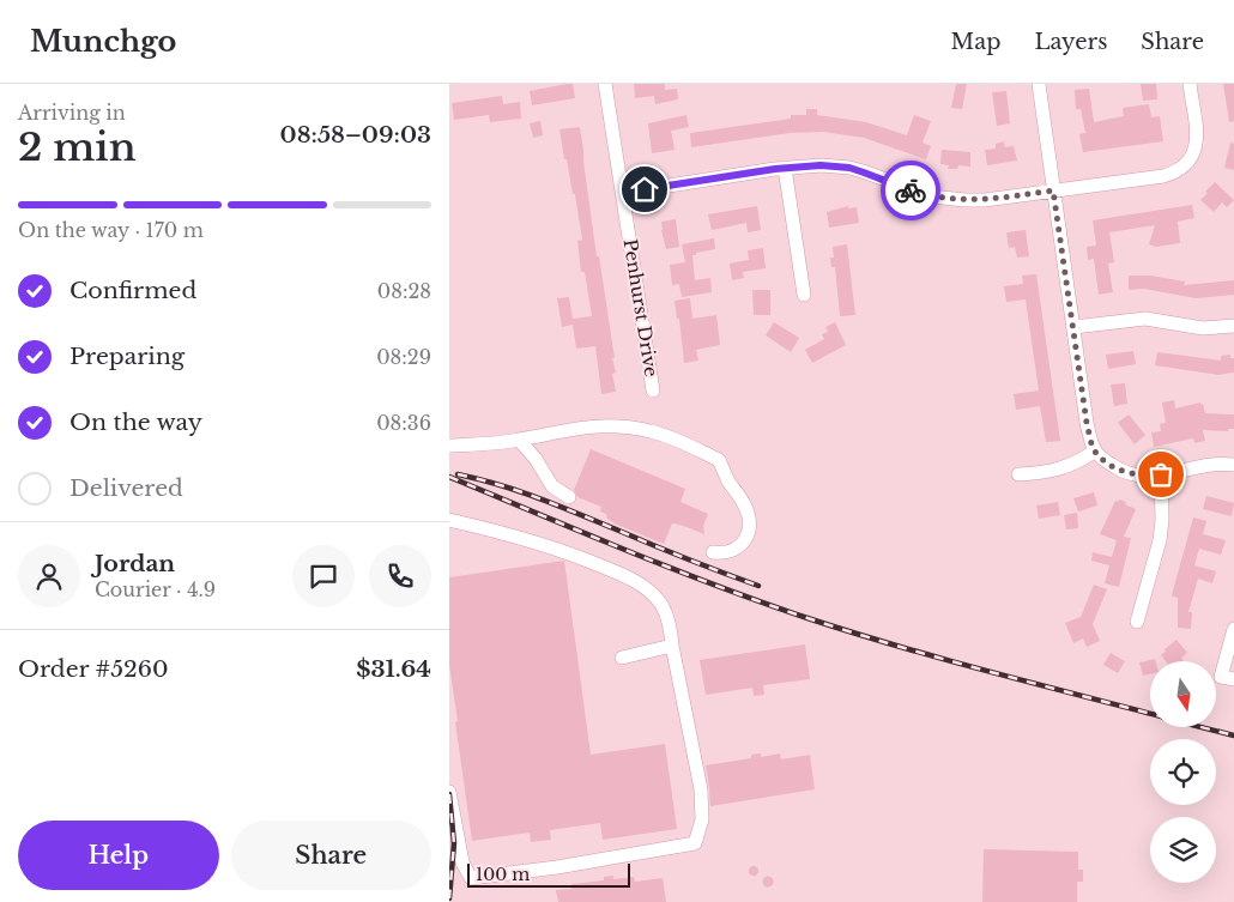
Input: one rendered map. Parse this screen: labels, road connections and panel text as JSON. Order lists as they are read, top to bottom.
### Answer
{
  "streets": {
    "street": ["Penhurst Drive"]
  },
  "scale_bar": "100 m",
  "north": "bottom",
  "page": {
    "header": "Munchgo",
    "nav": ["Map", "Layers", "Share"],
    "heading": ["2 min", "Arriving in", "08:58–09:03"],
    "panel": [
      "Jordan",
      "Courier · 4.9",
      "Order #5260",
      "$31.64"
    ],
    "bar": "On the way · 170 m",
    "list": [
      ["Confirmed", "08:28"],
      ["Preparing", "08:29"],
      ["On the way", "08:36"],
      "Delivered"
    ],
    "buttons": ["Help", "Share"],
    "scale": "100 m"
  }
}
